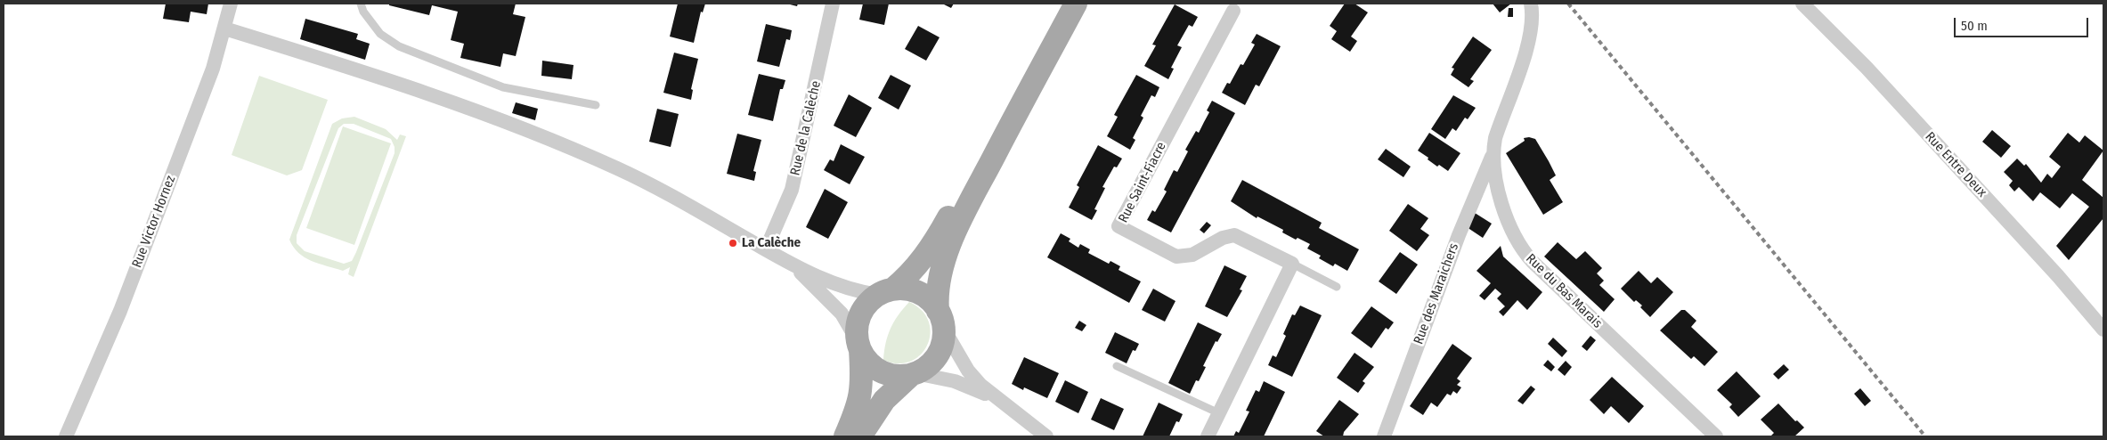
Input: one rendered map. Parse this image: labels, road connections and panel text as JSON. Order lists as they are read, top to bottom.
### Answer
{
  "streets": {
    "street": [
      "Rue de la Calèche",
      "Rue Entre Deux",
      "Rue Saint-Fiacre",
      "Rue Victor Hornez",
      "Rue du Bas Marais",
      "Rue des Maraichers"
    ]
  },
  "crossings": [
    ["Rue du Bas Marais", "Rue des Maraichers"]
  ],
  "places": ["La Calèche"],
  "scale_bar": "50 m"
}
